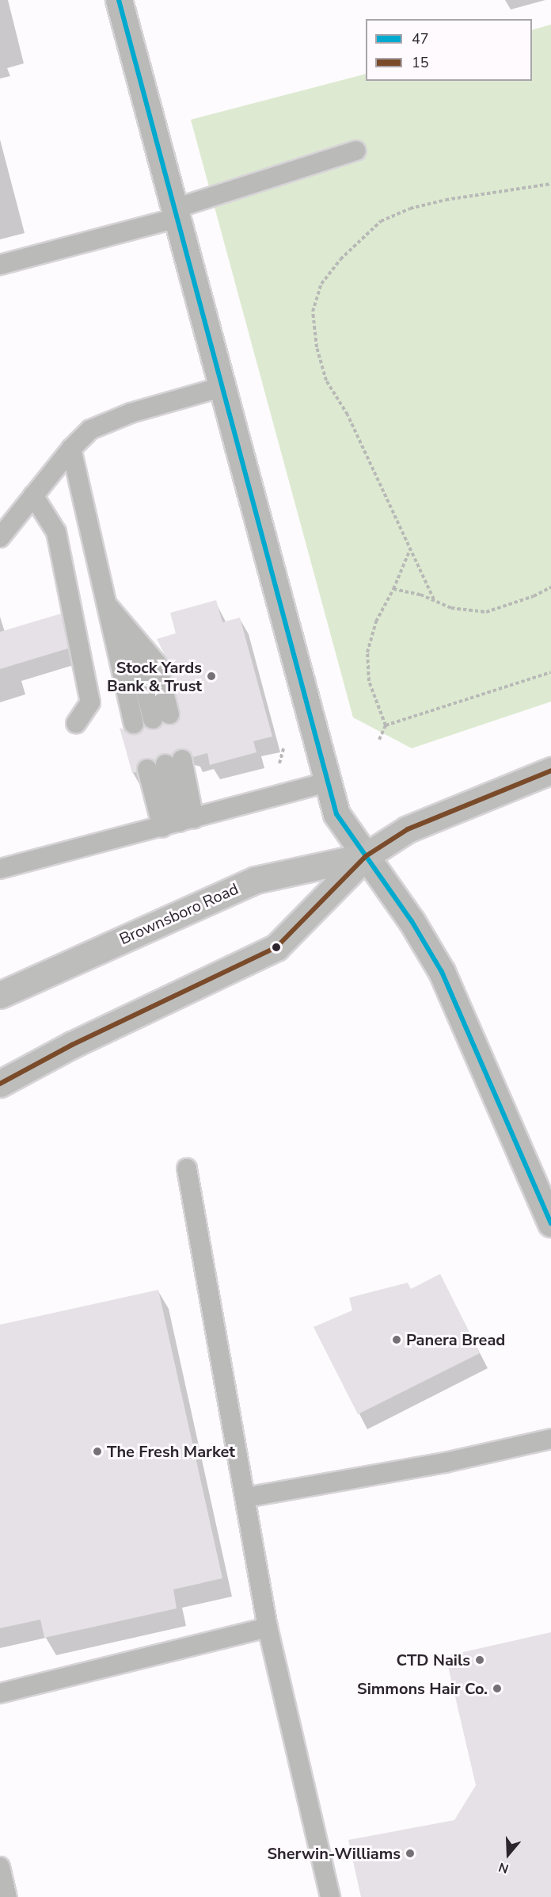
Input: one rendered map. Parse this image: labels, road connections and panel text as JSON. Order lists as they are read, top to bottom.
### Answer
{
  "streets": {
    "main road": ["Brownsboro Road"]
  },
  "places": [
    "Stock Yards Bank & Trust",
    "Panera Bread",
    "The Fresh Market",
    "CTD Nails",
    "Simmons Hair Co.",
    "Sherwin-Williams"
  ],
  "lines": ["transit line 47", "transit line 15"],
  "legend": ["47", "15"],
  "north": "bottom"
}
